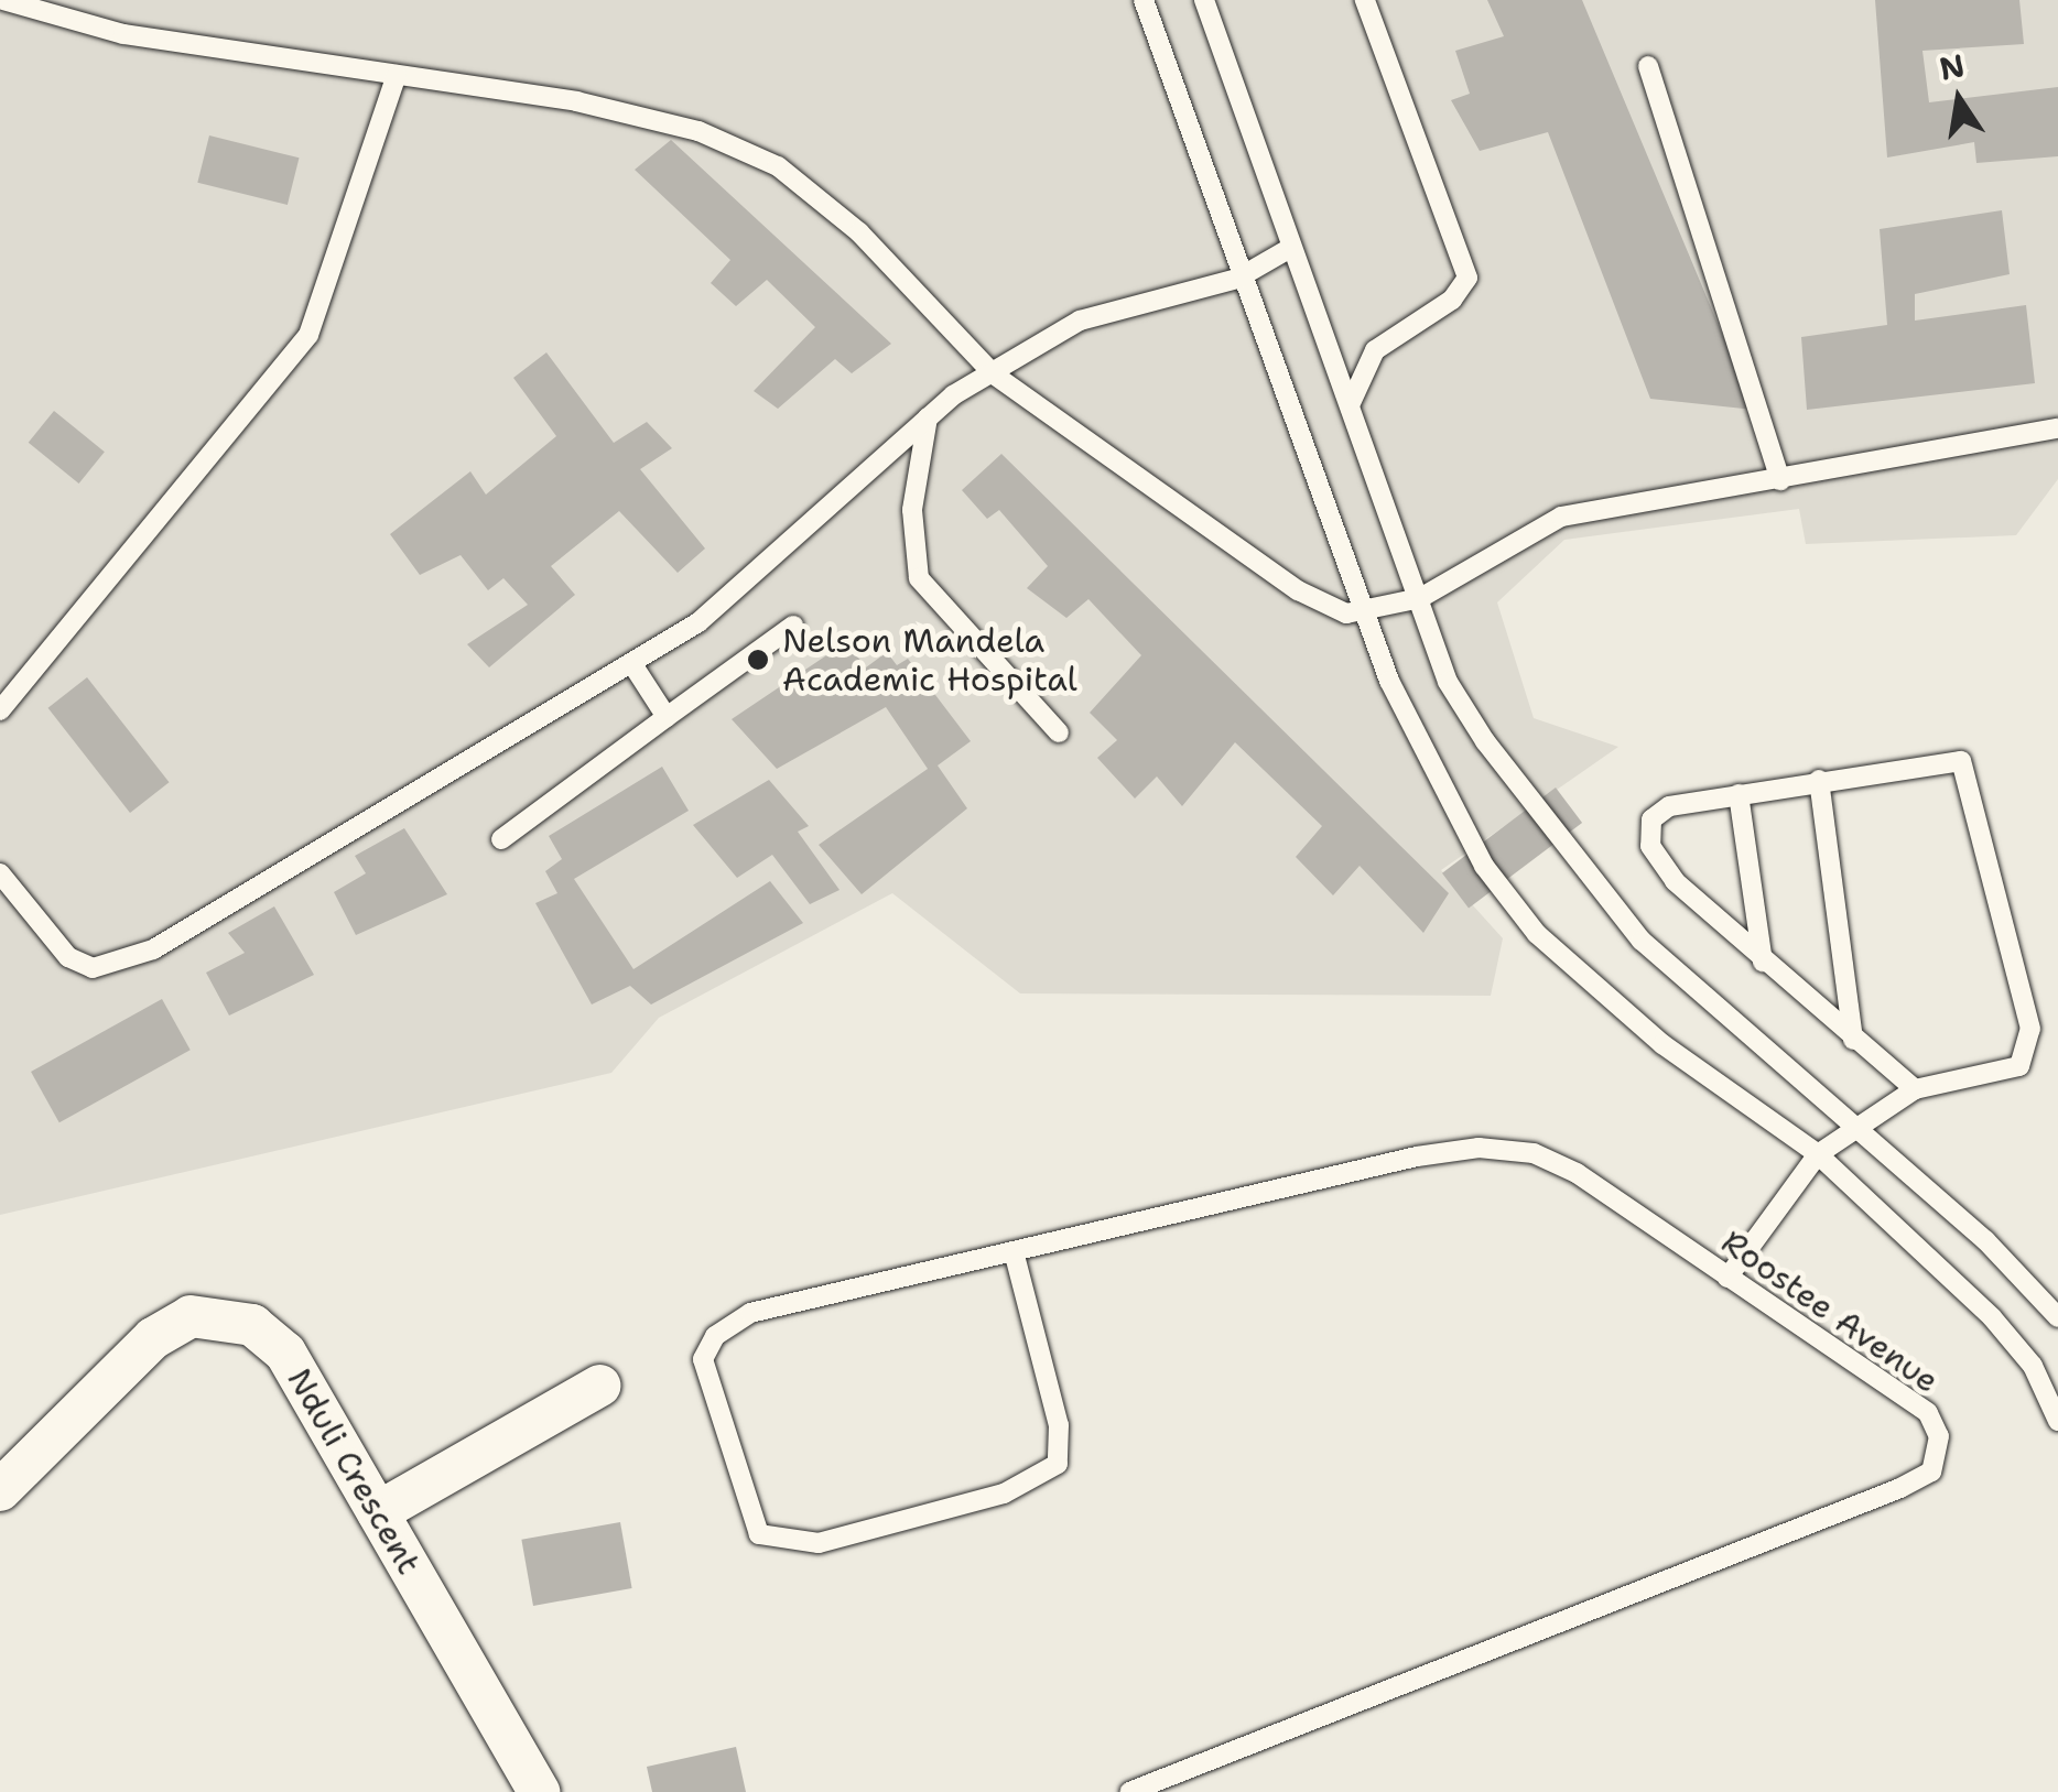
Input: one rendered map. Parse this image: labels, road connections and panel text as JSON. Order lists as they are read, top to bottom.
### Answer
{
  "streets": {
    "street": ["Nduli Crescent"],
    "lane": ["Roostee Avenue"]
  },
  "places": ["Nelson Mandela Academic Hospital"],
  "north": "top"
}
